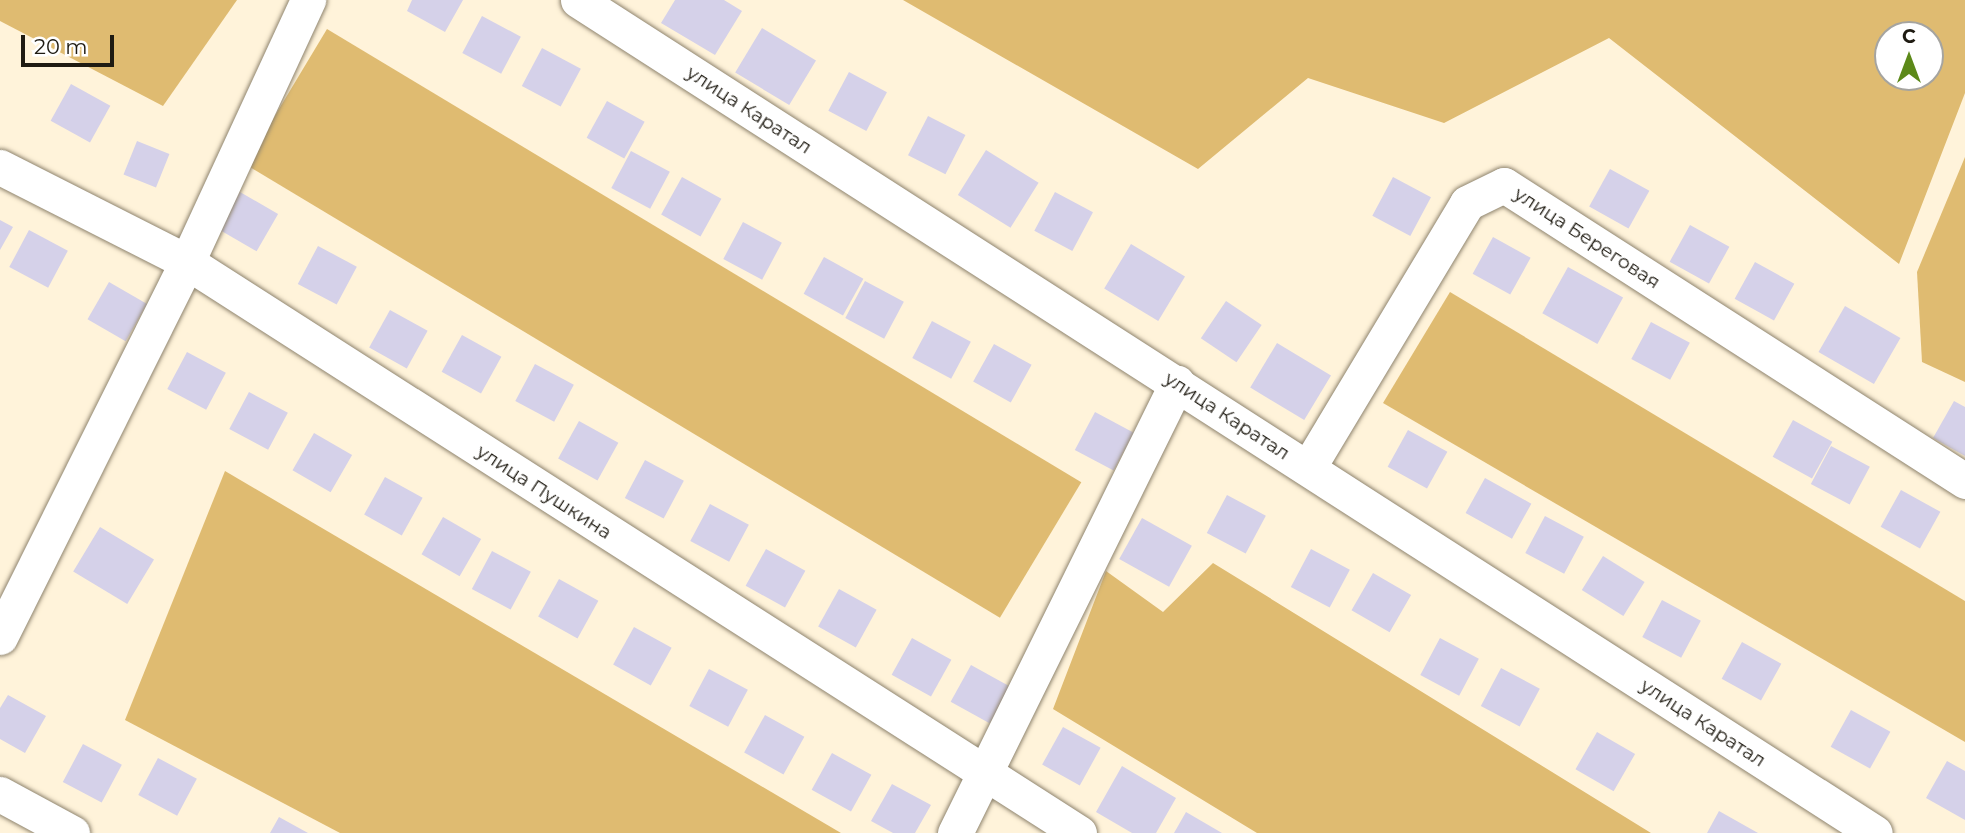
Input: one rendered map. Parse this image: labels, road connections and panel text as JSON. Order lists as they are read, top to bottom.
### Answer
{
  "streets": {
    "street": ["улица Каратал", "улица Береговая", "улица Пушкина"]
  },
  "crossings": [
    ["улица Каратал", "улица Береговая"]
  ],
  "scale_bar": "20 m",
  "north": "top"
}
